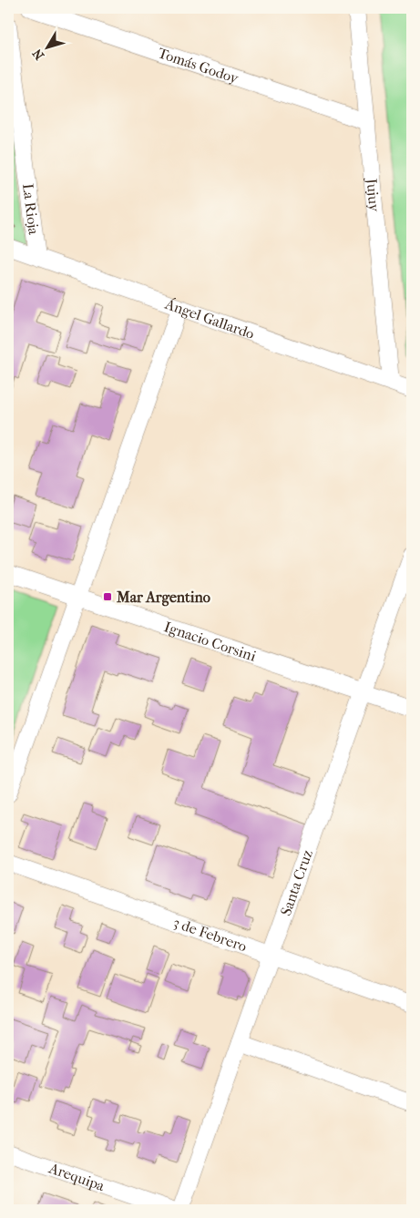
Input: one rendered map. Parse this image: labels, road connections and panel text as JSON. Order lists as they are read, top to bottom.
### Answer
{
  "streets": {
    "street": [
      "Tomás Godoy",
      "Jujuy",
      "La Rioja",
      "Ángel Gallardo",
      "Ignacio Corsini",
      "Santa Cruz",
      "3 de Febrero",
      "Arequipa"
    ]
  },
  "crossings": [
    ["Tomás Godoy", "Jujuy"],
    ["Jujuy", "Ángel Gallardo"],
    ["La Rioja", "Ángel Gallardo"],
    ["Ignacio Corsini", "Santa Cruz"],
    ["Santa Cruz", "3 de Febrero"]
  ],
  "places": {
    "transit": ["Mar Argentino"]
  },
  "north": "bottom left"
}
